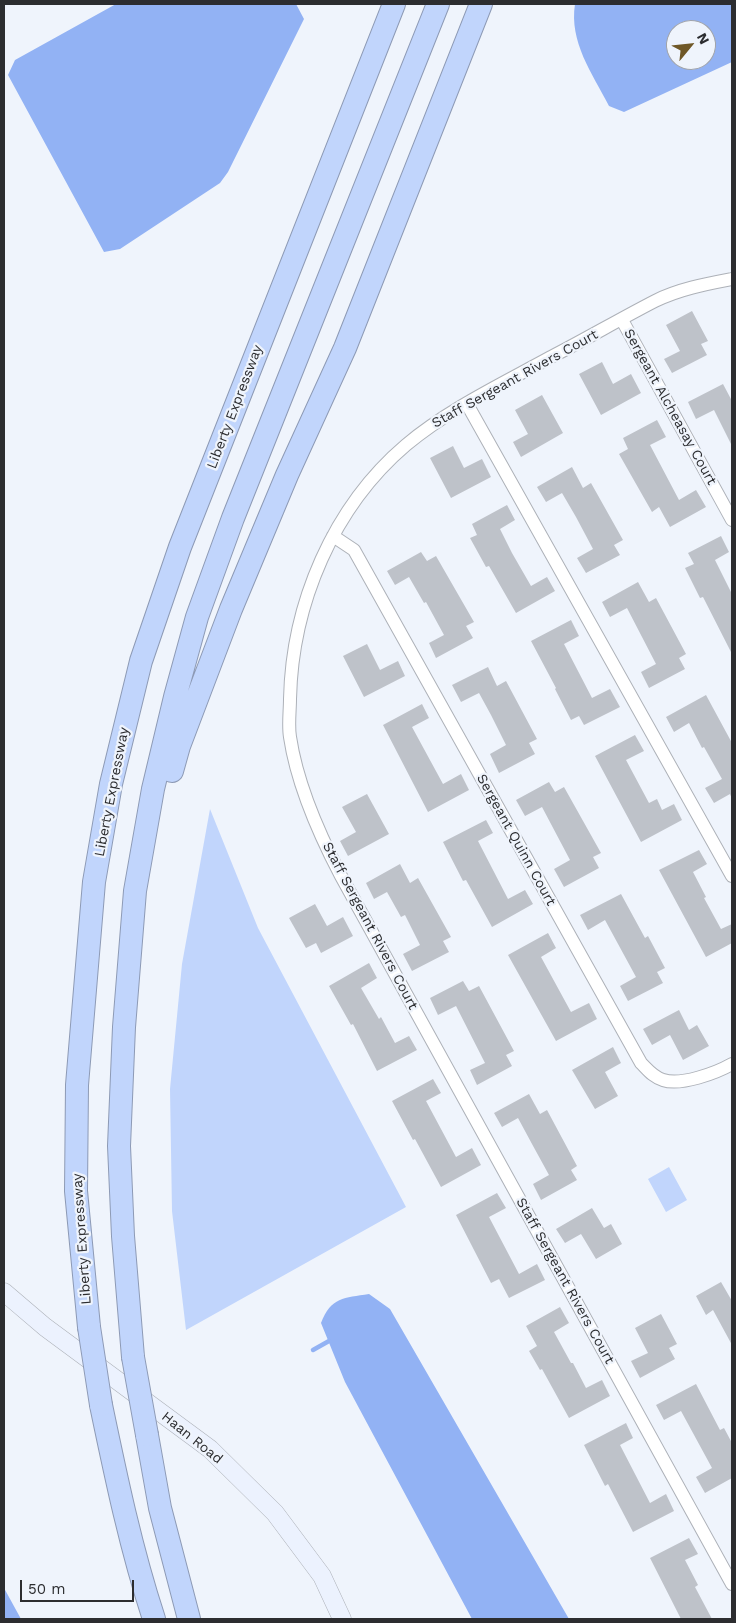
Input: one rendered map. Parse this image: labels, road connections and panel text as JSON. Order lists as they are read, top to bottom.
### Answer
{
  "streets": {
    "highway": ["Liberty Expressway"],
    "street": [
      "Staff Sergeant Rivers Court",
      "Sergeant Alcheasay Court",
      "Sergeant Quinn Court",
      "Haan Road"
    ]
  },
  "crossings": [
    ["Staff Sergeant Rivers Court", "Sergeant Alcheasay Court"],
    ["Staff Sergeant Rivers Court", "Sergeant Quinn Court"]
  ],
  "scale_bar": "50 m",
  "north": "top right"
}
